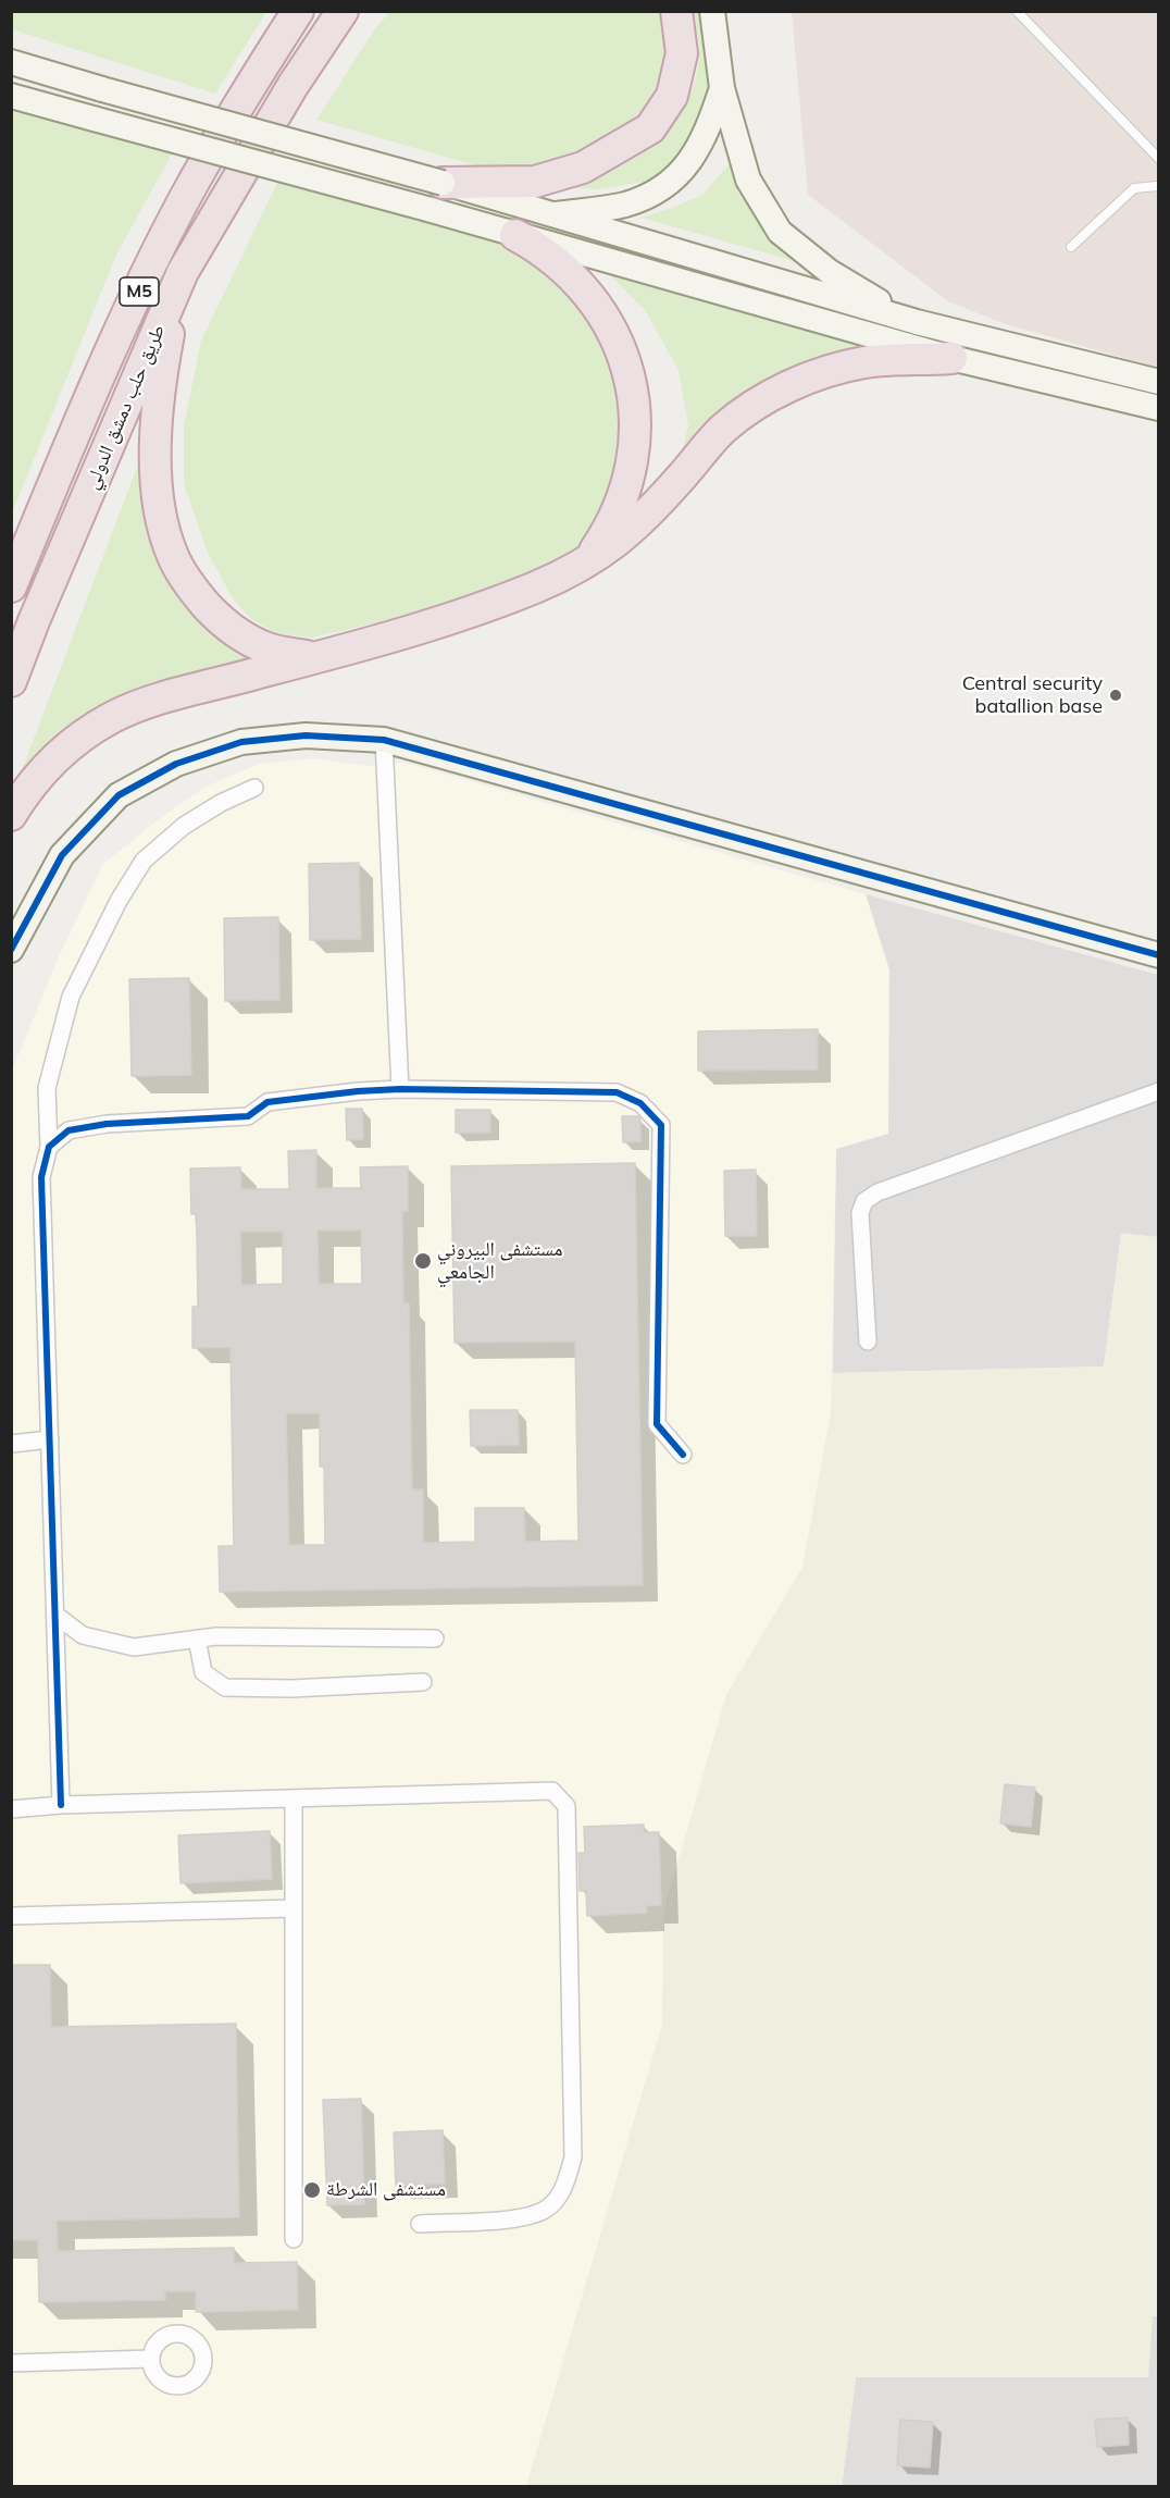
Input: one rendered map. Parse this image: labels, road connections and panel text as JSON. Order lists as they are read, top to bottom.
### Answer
{
  "streets": {
    "highway": ["M5", "طريق حلب دمشق الدولي"]
  },
  "places": ["Central security batallion base", "مستشفى البيروني الجامعي", "مستشفى الشرطة"]
}
